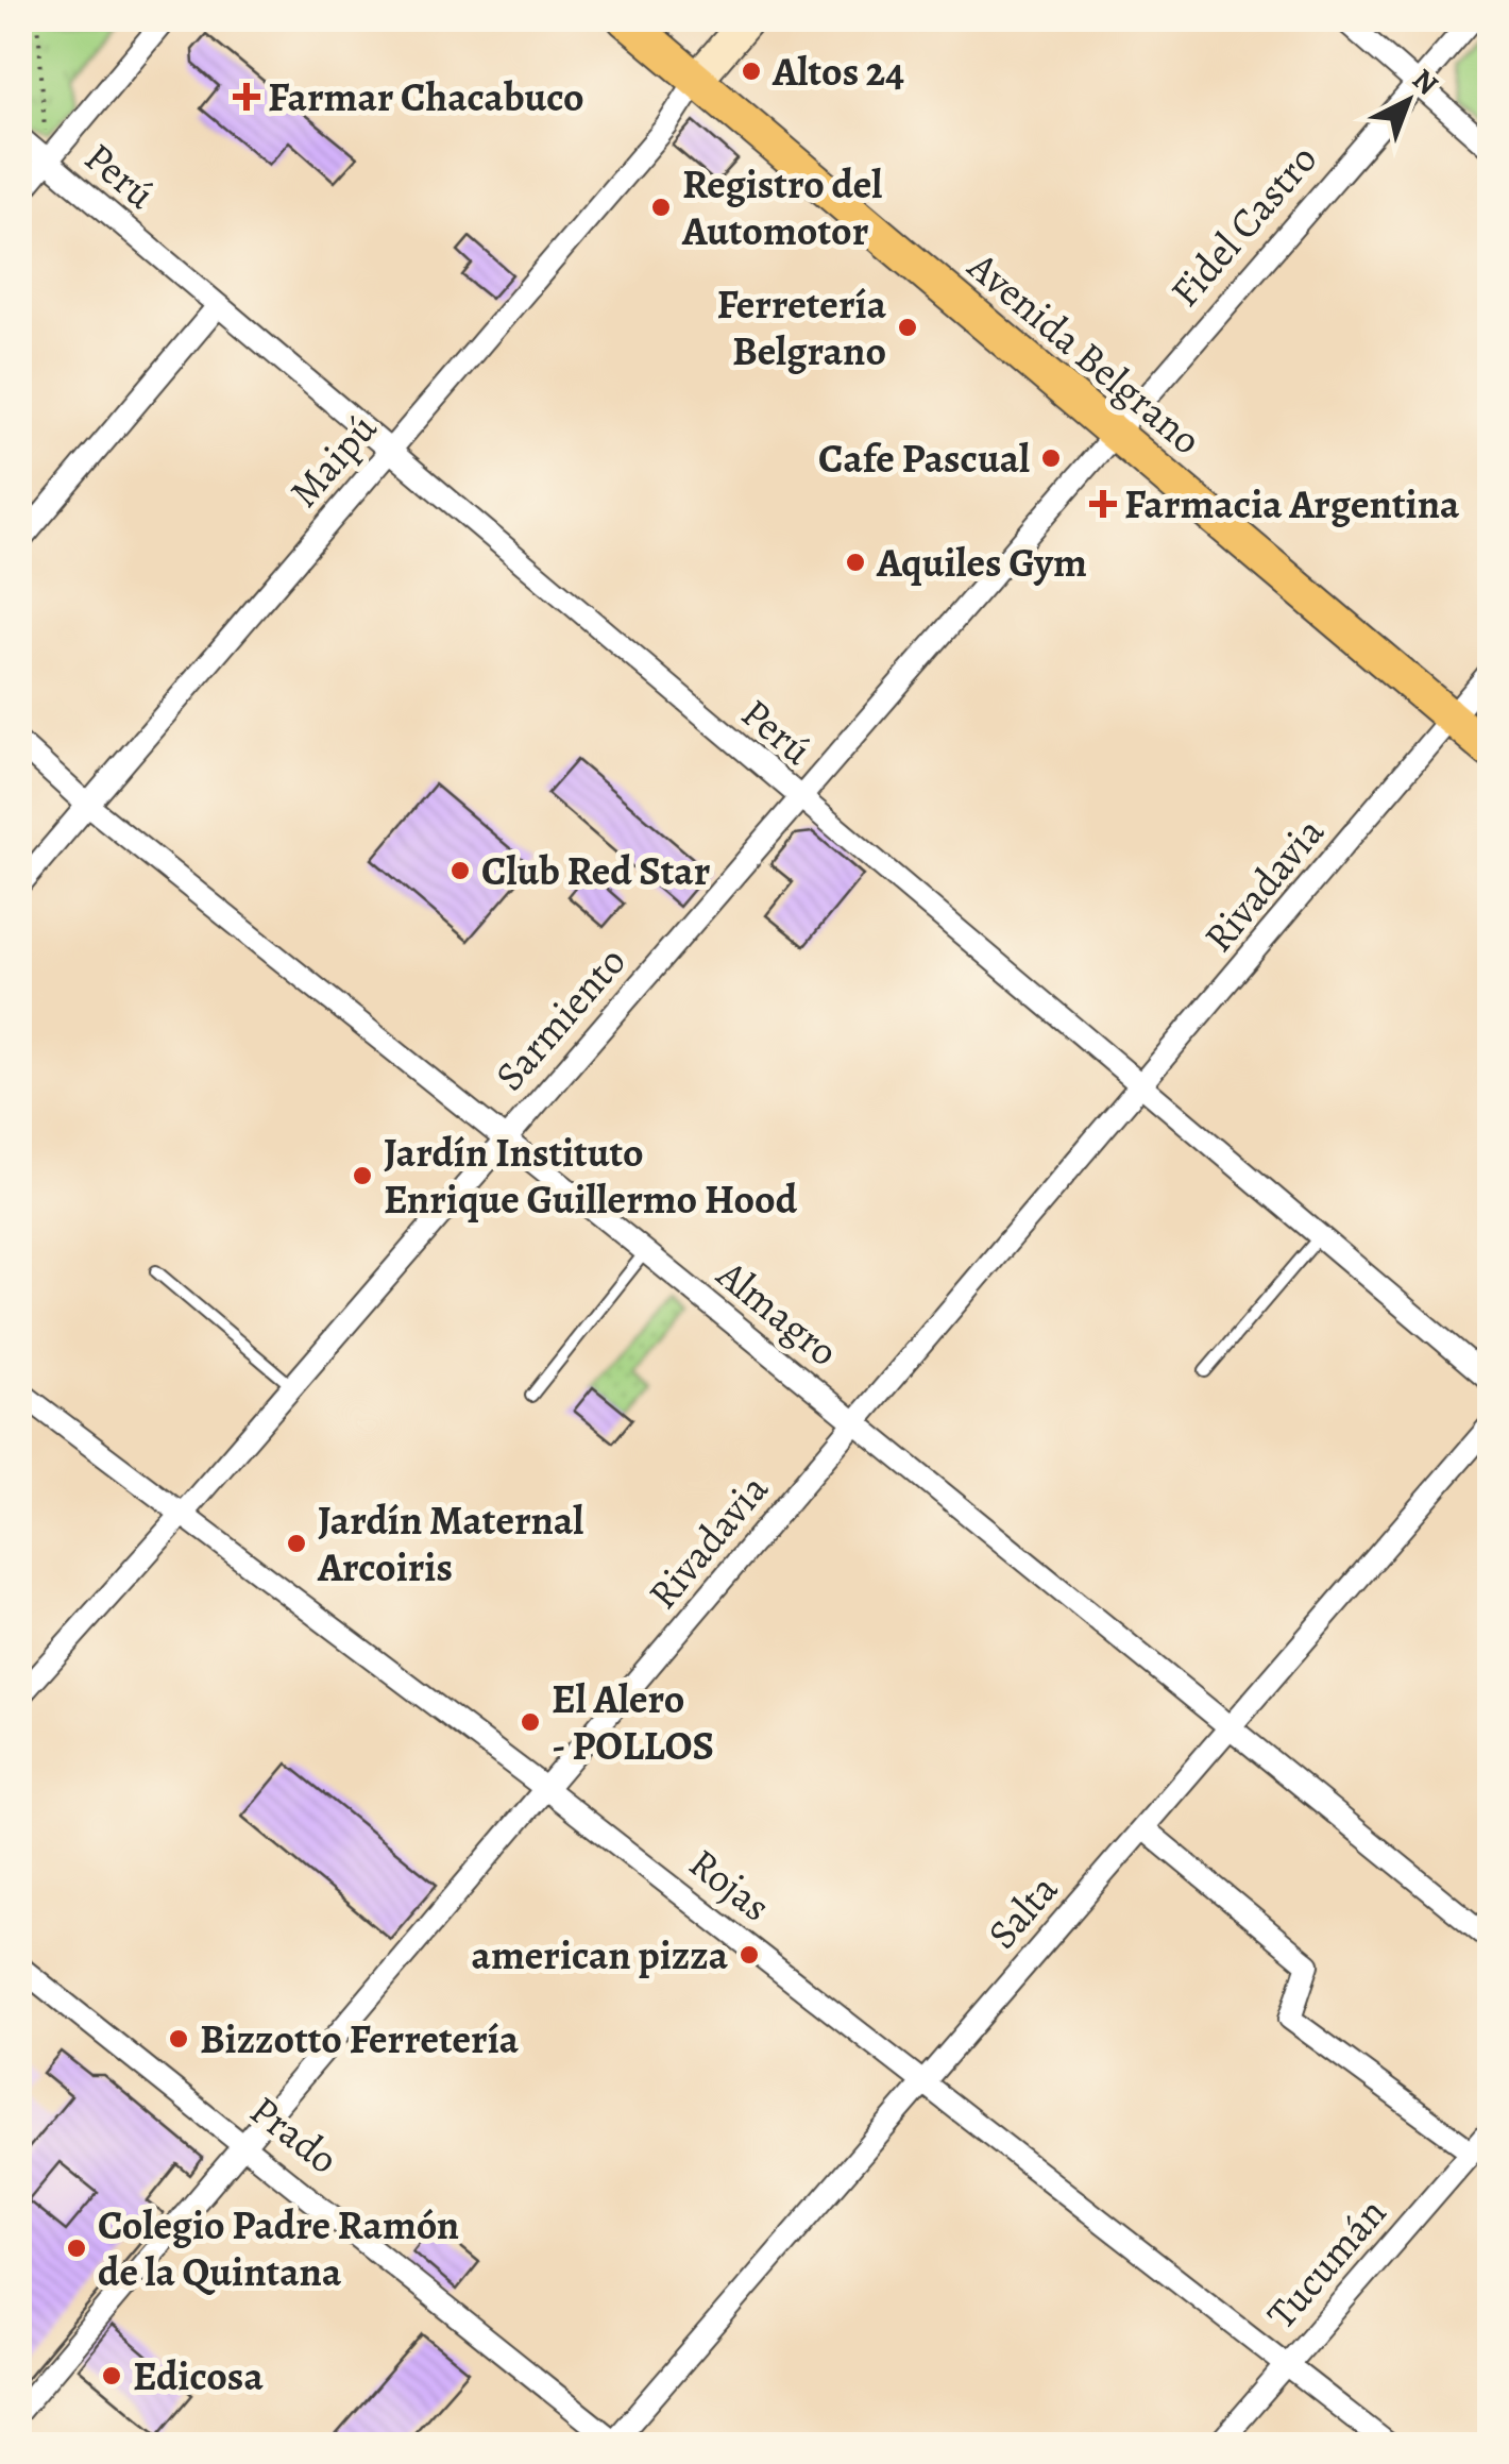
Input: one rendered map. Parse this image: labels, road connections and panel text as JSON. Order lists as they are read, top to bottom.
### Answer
{
  "streets": {
    "main road": ["Avenida Belgrano"],
    "street": [
      "Perú",
      "Fidel Castro",
      "Maipú",
      "Rivadavia",
      "Sarmiento",
      "Almagro",
      "Rojas",
      "Salta",
      "Prado",
      "Tucumán"
    ]
  },
  "crossings": [
    ["Perú", "Maipú"],
    ["Perú", "Rivadavia"],
    ["Perú", "Sarmiento"],
    ["Fidel Castro", "Avenida Belgrano"],
    ["Fidel Castro", "Sarmiento"],
    ["Avenida Belgrano", "Maipú"],
    ["Avenida Belgrano", "Rivadavia"],
    ["Avenida Belgrano", "Sarmiento"],
    ["Maipú", "Almagro"],
    ["Rivadavia", "Almagro"],
    ["Rivadavia", "Rojas"],
    ["Rivadavia", "Prado"],
    ["Sarmiento", "Almagro"],
    ["Sarmiento", "Rojas"],
    ["Almagro", "Salta"],
    ["Rojas", "Salta"],
    ["Rojas", "Tucumán"],
    ["Salta", "Prado"]
  ],
  "places": {
    "other": [
      "Altos 24",
      "Registro del Automotor",
      "Ferretería Belgrano",
      "Cafe Pascual",
      "Aquiles Gym",
      "Club Red Star",
      "Jardín Instituto Enrique Guillermo Hood",
      "Jardín Maternal Arcoiris",
      "El Alero - POLLOS",
      "american pizza",
      "Bizzotto Ferretería",
      "Colegio Padre Ramón de la Quintana",
      "Edicosa"
    ],
    "health": ["Farmar Chacabuco", "Farmacia Argentina"]
  },
  "north": "top right"
}
